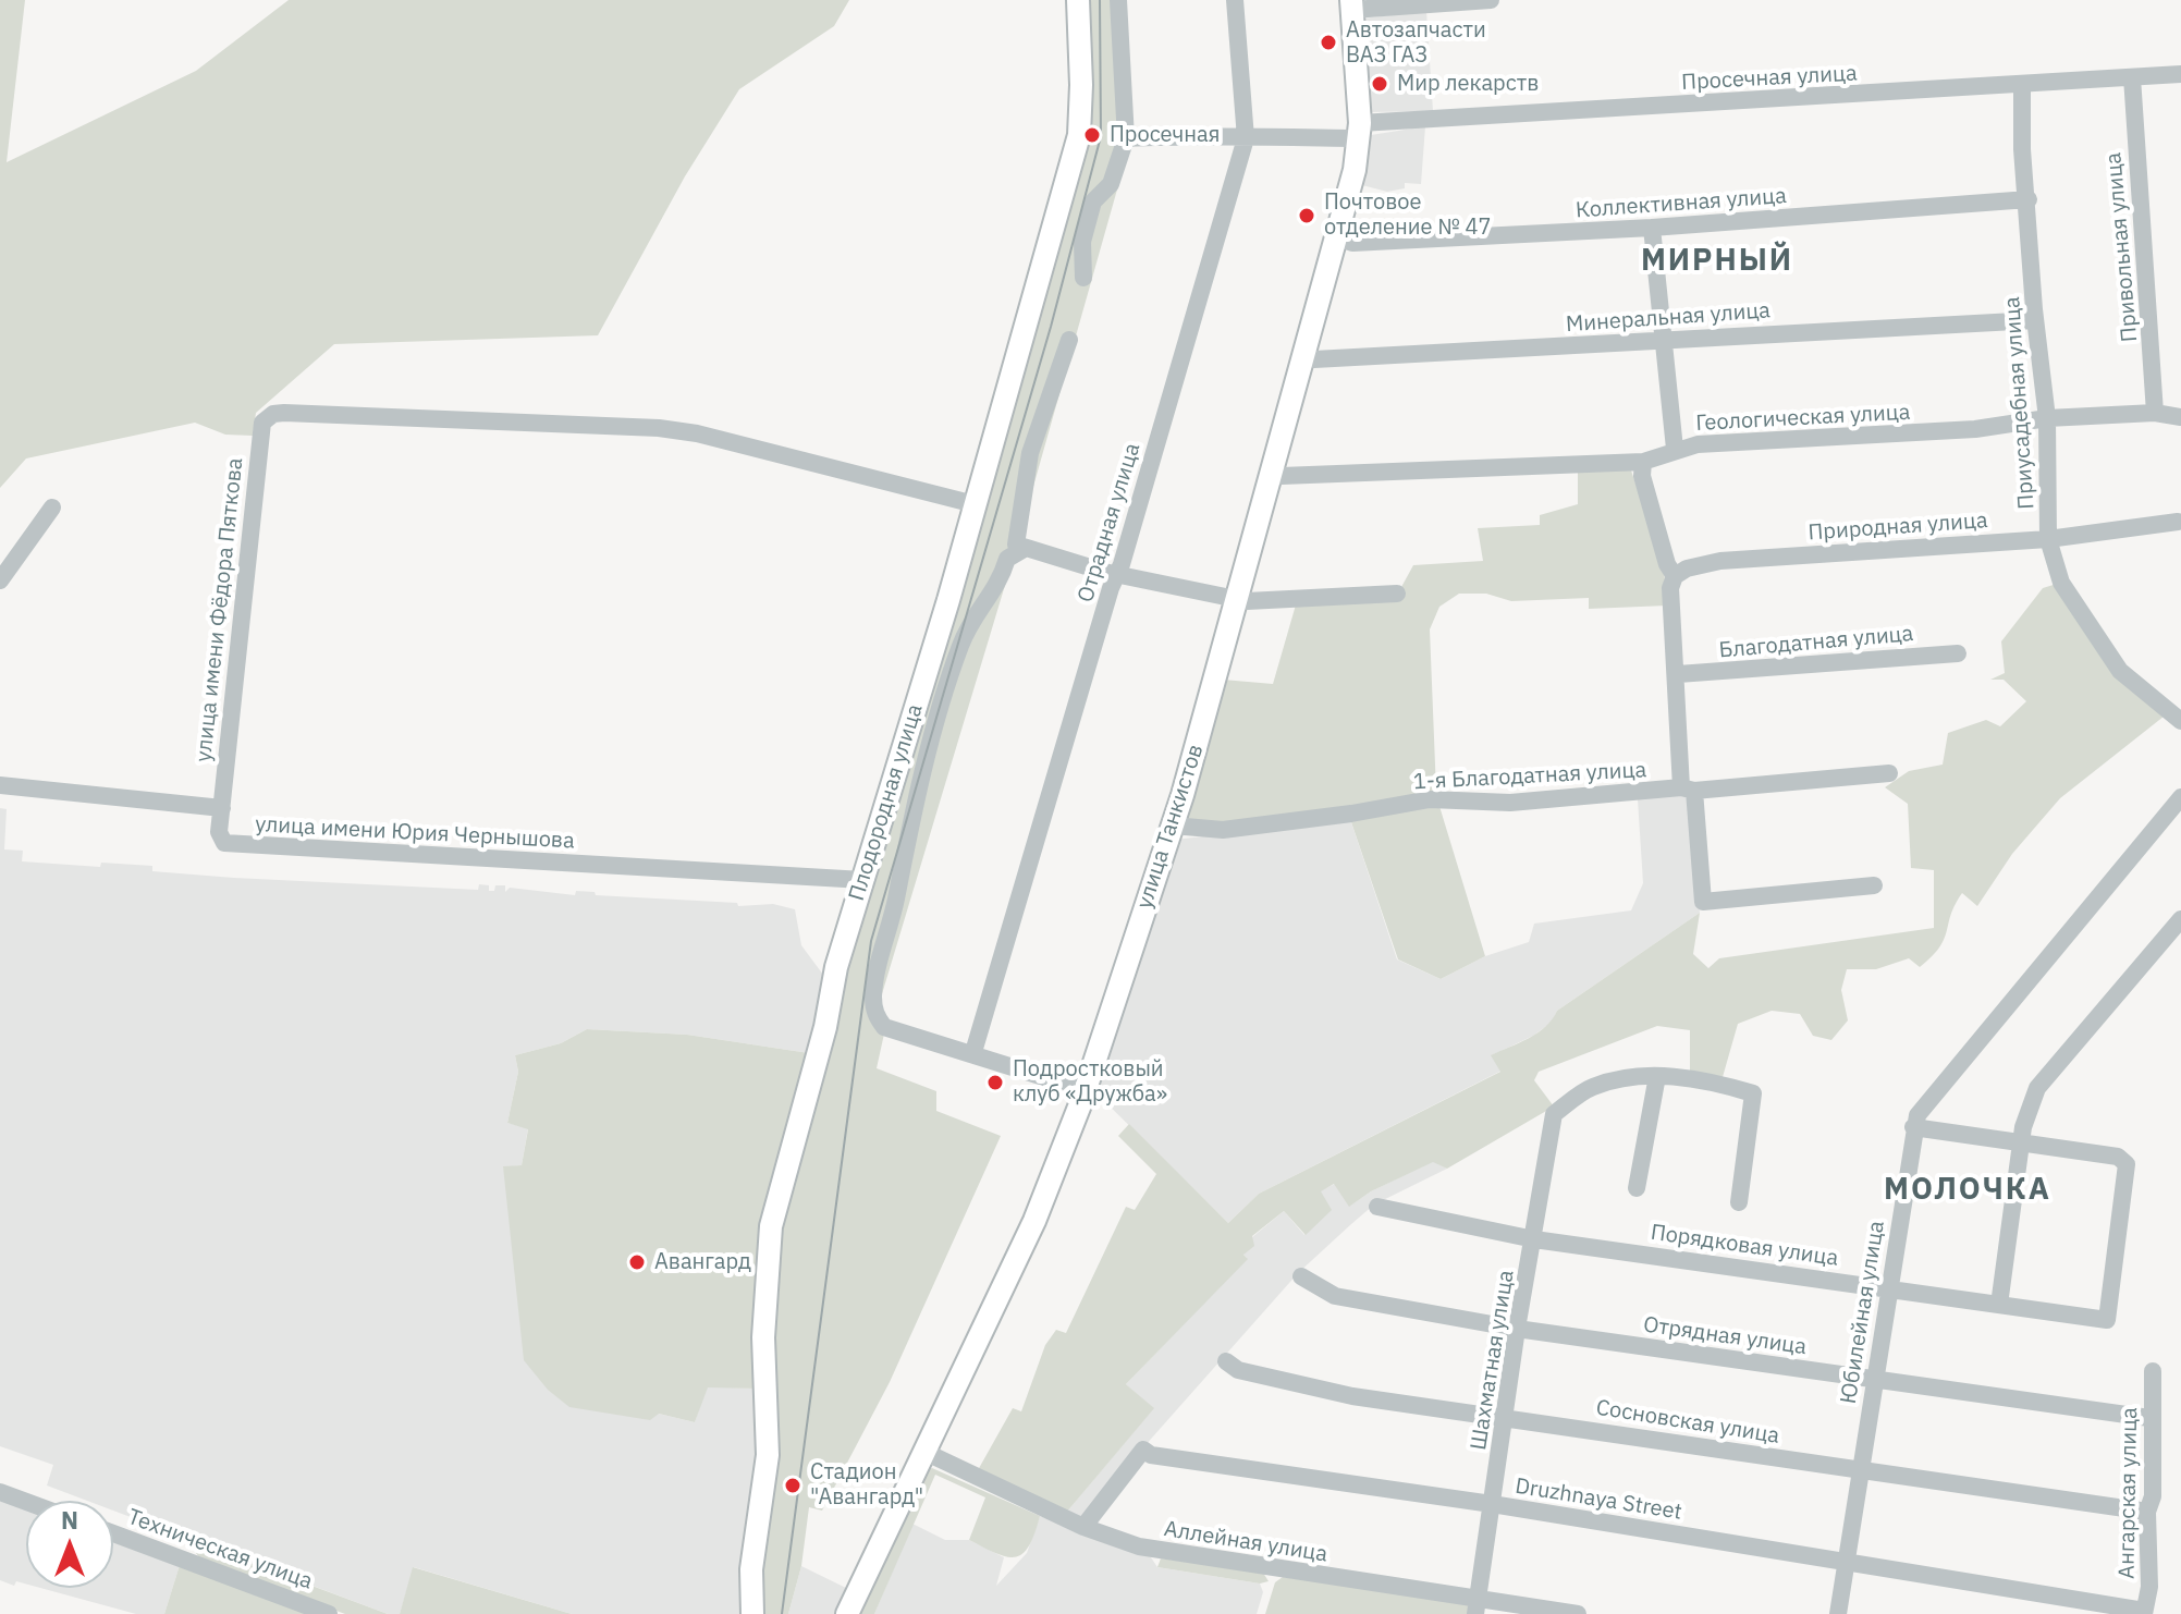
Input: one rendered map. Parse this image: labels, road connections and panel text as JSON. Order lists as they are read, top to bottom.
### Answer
{
  "streets": {
    "main road": ["Плодородная улица", "улица Танкистов"],
    "street": [
      "Просечная улица",
      "Коллективная улица",
      "Привольная улица",
      "Минеральная улица",
      "Приусадебная улица",
      "Геологическая улица",
      "Отрадная улица",
      "Природная улица",
      "улица имени Фёдора Пяткова",
      "Благодатная улица",
      "1-я Благодатная улица",
      "улица имени Юрия Чернышова",
      "Порядковая улица",
      "Юбилейная улица",
      "Отрядная улица",
      "Шахматная улица",
      "Сосновская улица",
      "Ангарская улица",
      "Druzhnaya Street",
      "Аллейная улица",
      "Техническая улица"
    ]
  },
  "crossings": [
    ["Просечная улица", "Привольная улица"],
    ["Просечная улица", "Приусадебная улица"],
    ["Просечная улица", "Отрадная улица"],
    ["Просечная улица", "улица Танкистов"],
    ["Коллективная улица", "Приусадебная улица"],
    ["Коллективная улица", "улица Танкистов"],
    ["Привольная улица", "Геологическая улица"],
    ["Минеральная улица", "Приусадебная улица"],
    ["Минеральная улица", "улица Танкистов"],
    ["Приусадебная улица", "Геологическая улица"],
    ["Приусадебная улица", "Природная улица"],
    ["Геологическая улица", "улица Танкистов"],
    ["улица имени Фёдора Пяткова", "Плодородная улица"],
    ["улица имени Фёдора Пяткова", "улица имени Юрия Чернышова"],
    ["1-я Благодатная улица", "улица Танкистов"],
    ["Плодородная улица", "улица имени Юрия Чернышова"],
    ["улица Танкистов", "Аллейная улица"],
    ["Порядковая улица", "Юбилейная улица"],
    ["Порядковая улица", "Шахматная улица"],
    ["Юбилейная улица", "Отрядная улица"],
    ["Юбилейная улица", "Сосновская улица"],
    ["Юбилейная улица", "Druzhnaya Street"],
    ["Отрядная улица", "Шахматная улица"],
    ["Отрядная улица", "Ангарская улица"],
    ["Шахматная улица", "Сосновская улица"],
    ["Шахматная улица", "Druzhnaya Street"],
    ["Шахматная улица", "Аллейная улица"],
    ["Сосновская улица", "Ангарская улица"],
    ["Ангарская улица", "Druzhnaya Street"],
    ["Druzhnaya Street", "Аллейная улица"]
  ],
  "districts": ["МИРНЫЙ", "МОЛОЧКА"],
  "places": [
    "Автозапчасти ВАЗ ГАЗ",
    "Мир лекарств",
    "Просечная",
    "Почтовое отделение № 47",
    "Подростковый клуб «Дружба»",
    "Авангард",
    "Стадион \"Авангард\""
  ],
  "north": "top"
}
